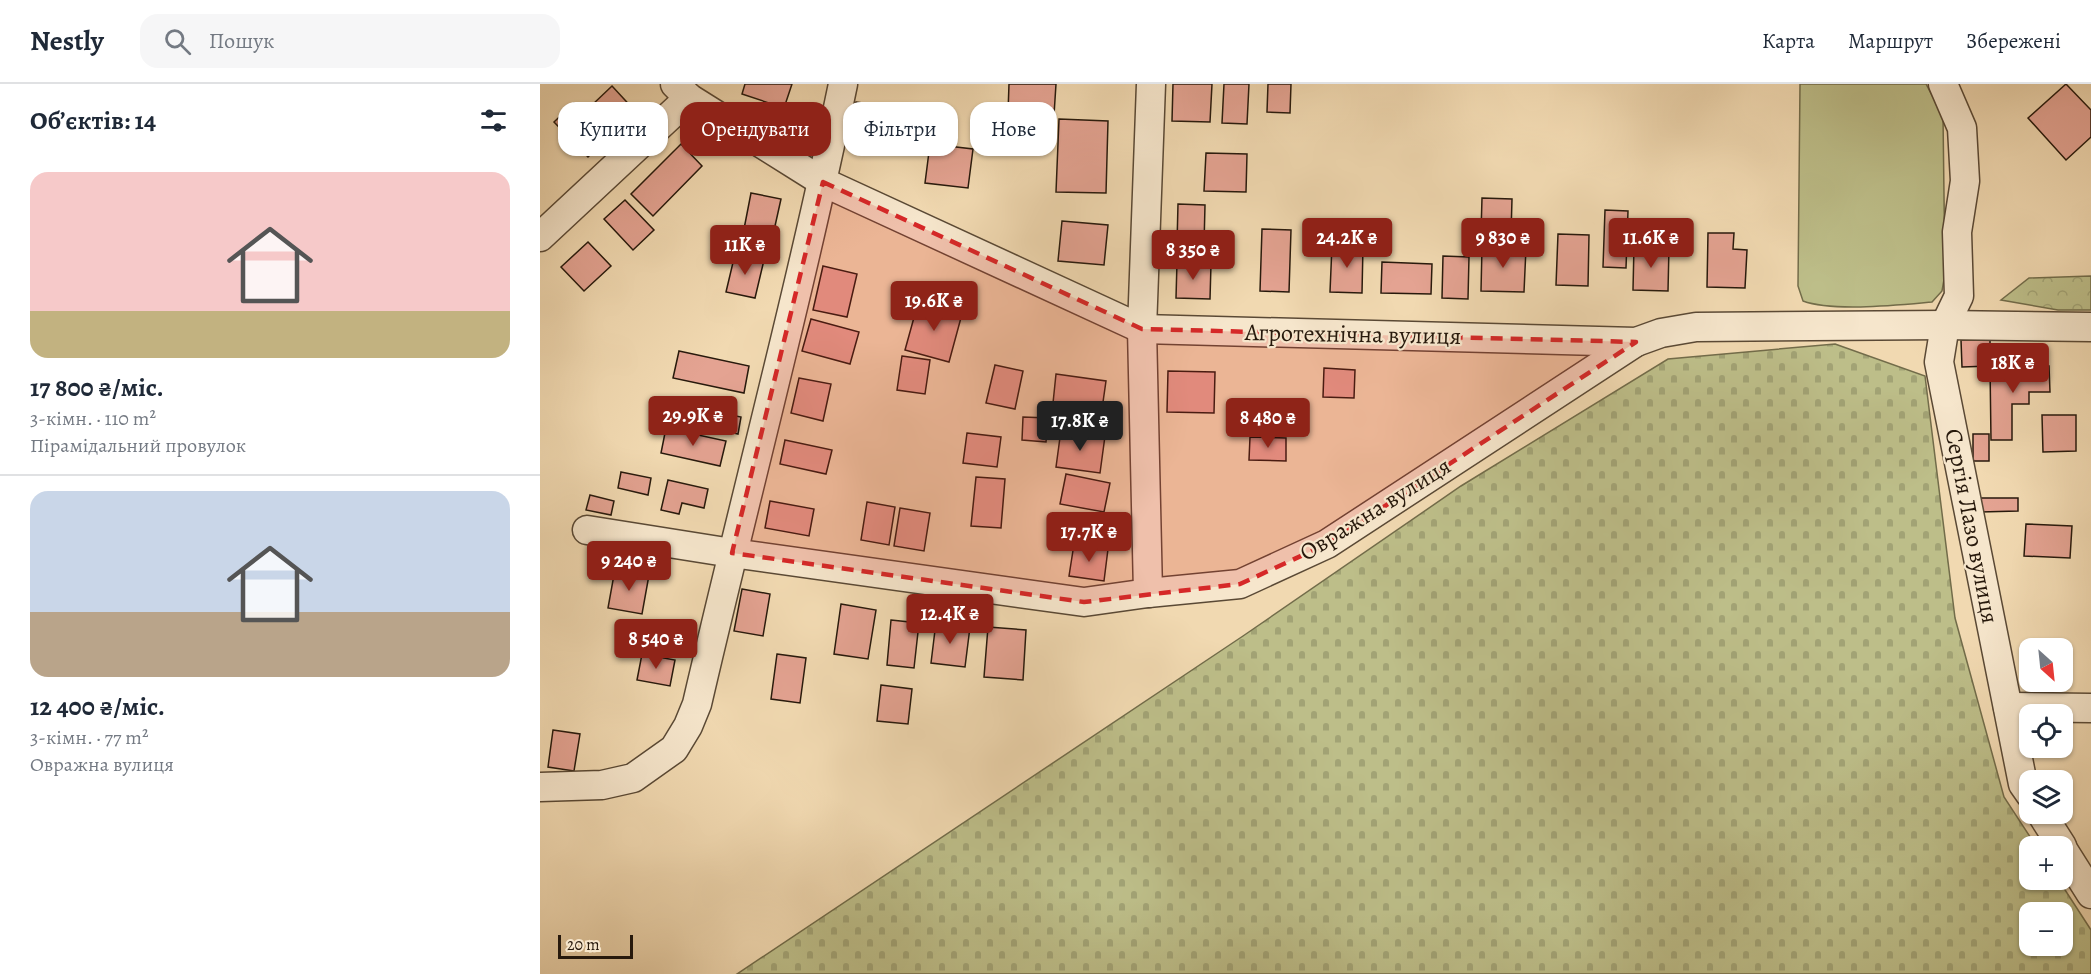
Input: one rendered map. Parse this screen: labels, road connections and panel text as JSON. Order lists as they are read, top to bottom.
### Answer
{
  "streets": {
    "street": ["Агротехнічна вулиця", "Овражна вулиця", "Сергія Лазо вулиця"]
  },
  "crossings": [
    ["Агротехнічна вулиця", "Овражна вулиця"],
    ["Агротехнічна вулиця", "Сергія Лазо вулиця"]
  ],
  "scale_bar": "20 m",
  "north": "bottom right",
  "page": {
    "header": "Nestly",
    "search": "Пошук",
    "nav": ["Карта", "Маршрут", "Збережені"],
    "heading": "Об’єктів: 14",
    "chip": [
      "Купити",
      "Орендувати",
      "Фільтри",
      "Нове"
    ],
    "list": [
      {
        "name": "17 800 ₴/міс.",
        "note": "3-кімн. · 110 m² · Пірамідальний провулок"
      },
      {
        "name": "12 400 ₴/міс.",
        "note": "3-кімн. · 77 m² · Овражна вулиця"
      }
    ],
    "price": [
      "24.2K ₴",
      "9 830 ₴",
      "11.6K ₴",
      "11K ₴",
      "8 350 ₴",
      "19.6K ₴",
      "18K ₴",
      "29.9K ₴",
      "8 480 ₴",
      "17.8K ₴",
      "17.7K ₴",
      "9 240 ₴",
      "12.4K ₴",
      "8 540 ₴"
    ],
    "map_buttons": ["+", "−"],
    "scale": "20 m"
  }
}
